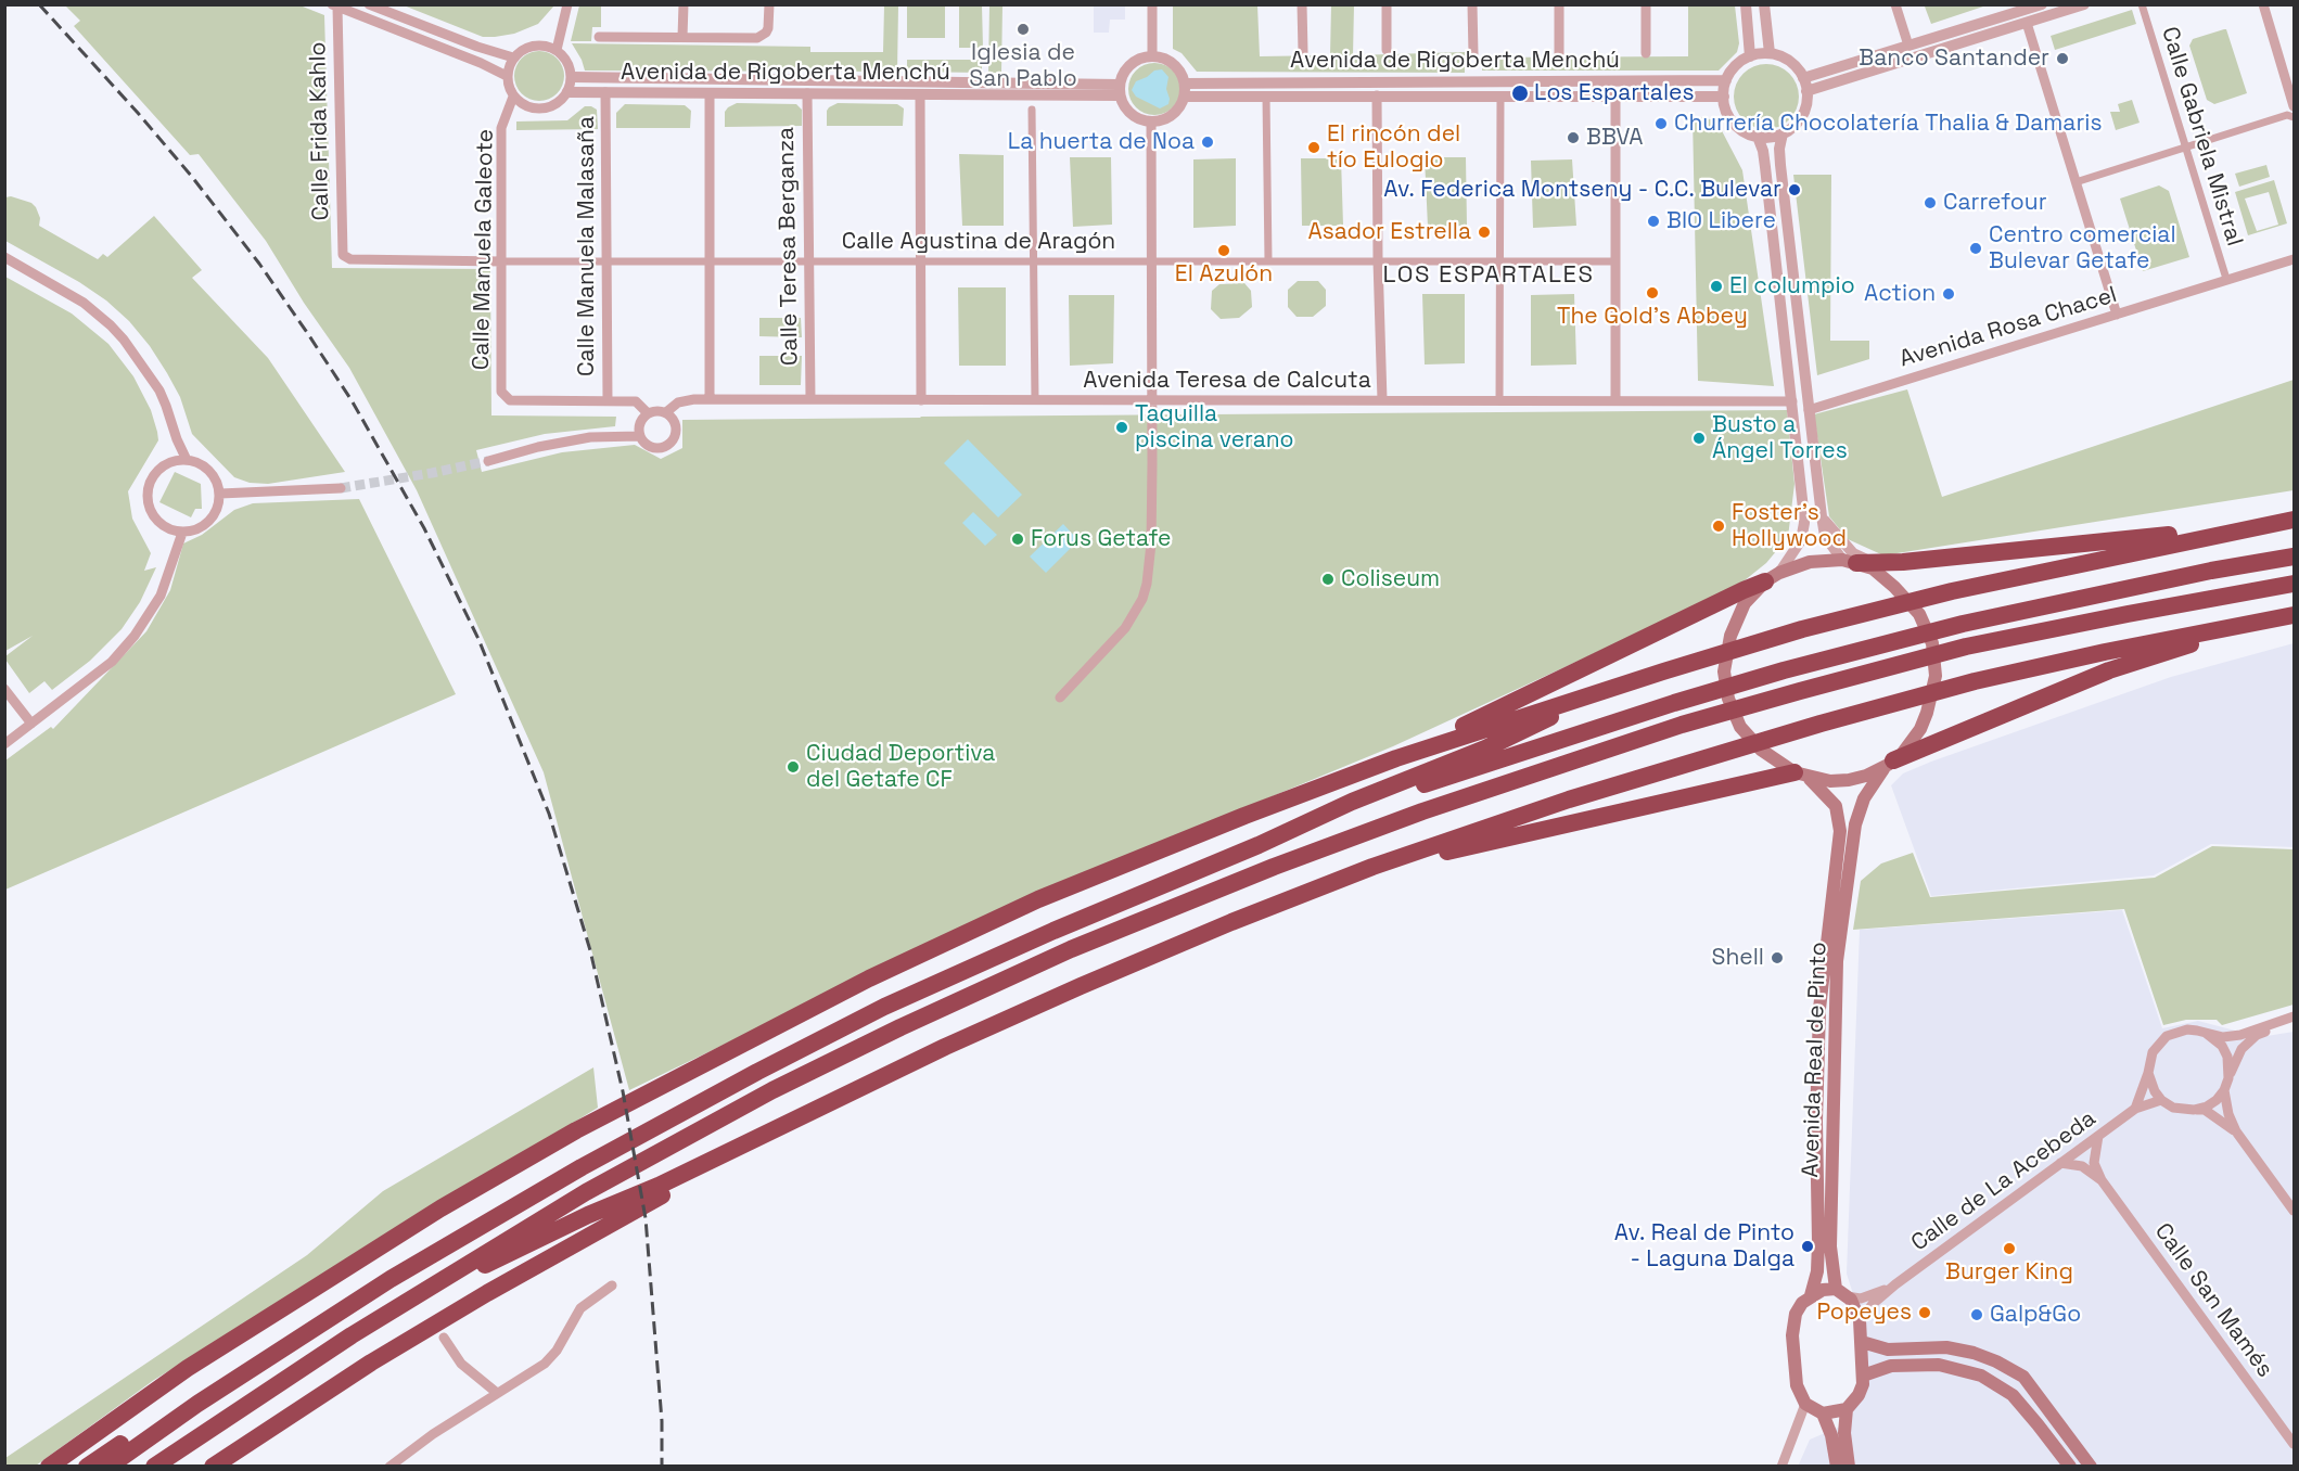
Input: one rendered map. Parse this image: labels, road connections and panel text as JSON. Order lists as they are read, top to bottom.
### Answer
{
  "streets": {
    "main road": ["Avenida Real de Pinto"],
    "street": [
      "Avenida de Rigoberta Menchú",
      "Calle Frida Kahlo",
      "Calle Gabriela Mistral",
      "Calle Agustina de Aragón",
      "Calle Manuela Malasaña",
      "Calle Teresa Berganza",
      "Calle Manuela Galeote",
      "Avenida Rosa Chacel",
      "Avenida Teresa de Calcuta",
      "Calle de La Acebeda",
      "Calle San Mamés"
    ]
  },
  "crossings": [
    ["Avenida de Rigoberta Menchú", "Calle Manuela Malasaña"],
    ["Avenida de Rigoberta Menchú", "Calle Teresa Berganza"],
    ["Avenida de Rigoberta Menchú", "Calle Manuela Galeote"],
    ["Calle Frida Kahlo", "Calle Agustina de Aragón"],
    ["Calle Gabriela Mistral", "Avenida Rosa Chacel"],
    ["Calle Agustina de Aragón", "Calle Manuela Malasaña"],
    ["Calle Agustina de Aragón", "Calle Teresa Berganza"],
    ["Calle Agustina de Aragón", "Calle Manuela Galeote"],
    ["Calle Manuela Malasaña", "Calle Manuela Galeote"],
    ["Calle Teresa Berganza", "Avenida Teresa de Calcuta"],
    ["Avenida Real de Pinto", "Calle de La Acebeda"],
    ["Calle de La Acebeda", "Calle San Mamés"]
  ],
  "districts": ["LOS ESPARTALES"],
  "places": [
    "Iglesia de San Pablo",
    "Banco Santander",
    "Los Espartales",
    "Churrería Chocolatería Thalia & Damaris",
    "BBVA",
    "La huerta de Noa",
    "El rincón del tío Eulogio",
    "Av. Federica Montseny - C.C. Bulevar",
    "Carrefour",
    "BIO Libere",
    "Asador Estrella",
    "Centro comercial Bulevar Getafe",
    "El Azulón",
    "El columpio",
    "The Gold's Abbey",
    "Action",
    "Taquilla piscina verano",
    "Busto a Ángel Torres",
    "Foster's Hollywood",
    "Forus Getafe",
    "Coliseum",
    "Ciudad Deportiva del Getafe CF",
    "Shell",
    "Av. Real de Pinto - Laguna Dalga",
    "Burger King",
    "Popeyes",
    "Galp&Go"
  ]
}
